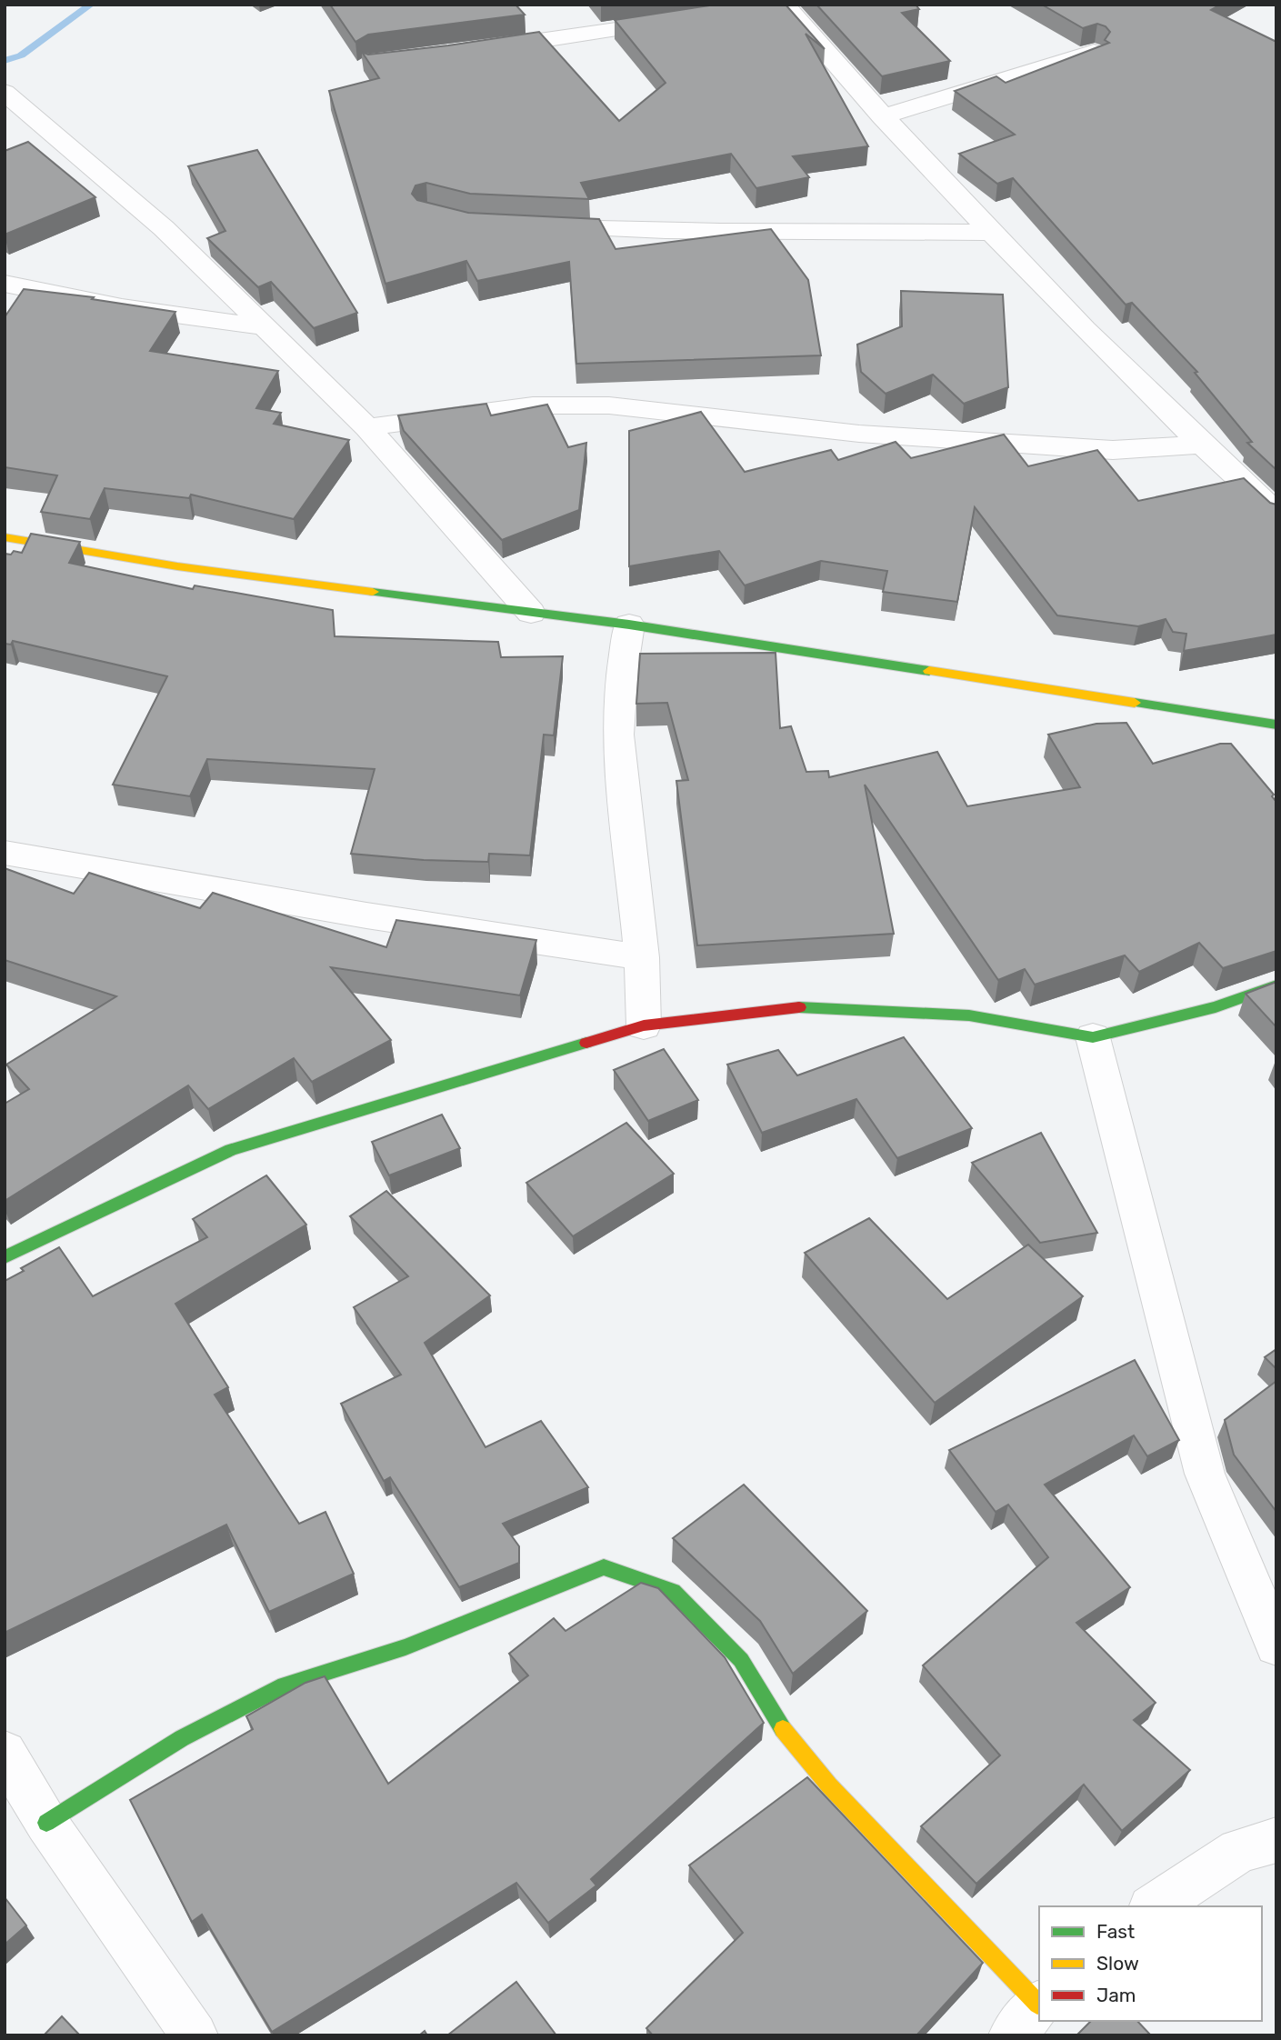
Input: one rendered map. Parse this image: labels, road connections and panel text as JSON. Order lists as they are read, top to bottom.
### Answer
{
  "legend": ["Fast", "Slow", "Jam"]
}
